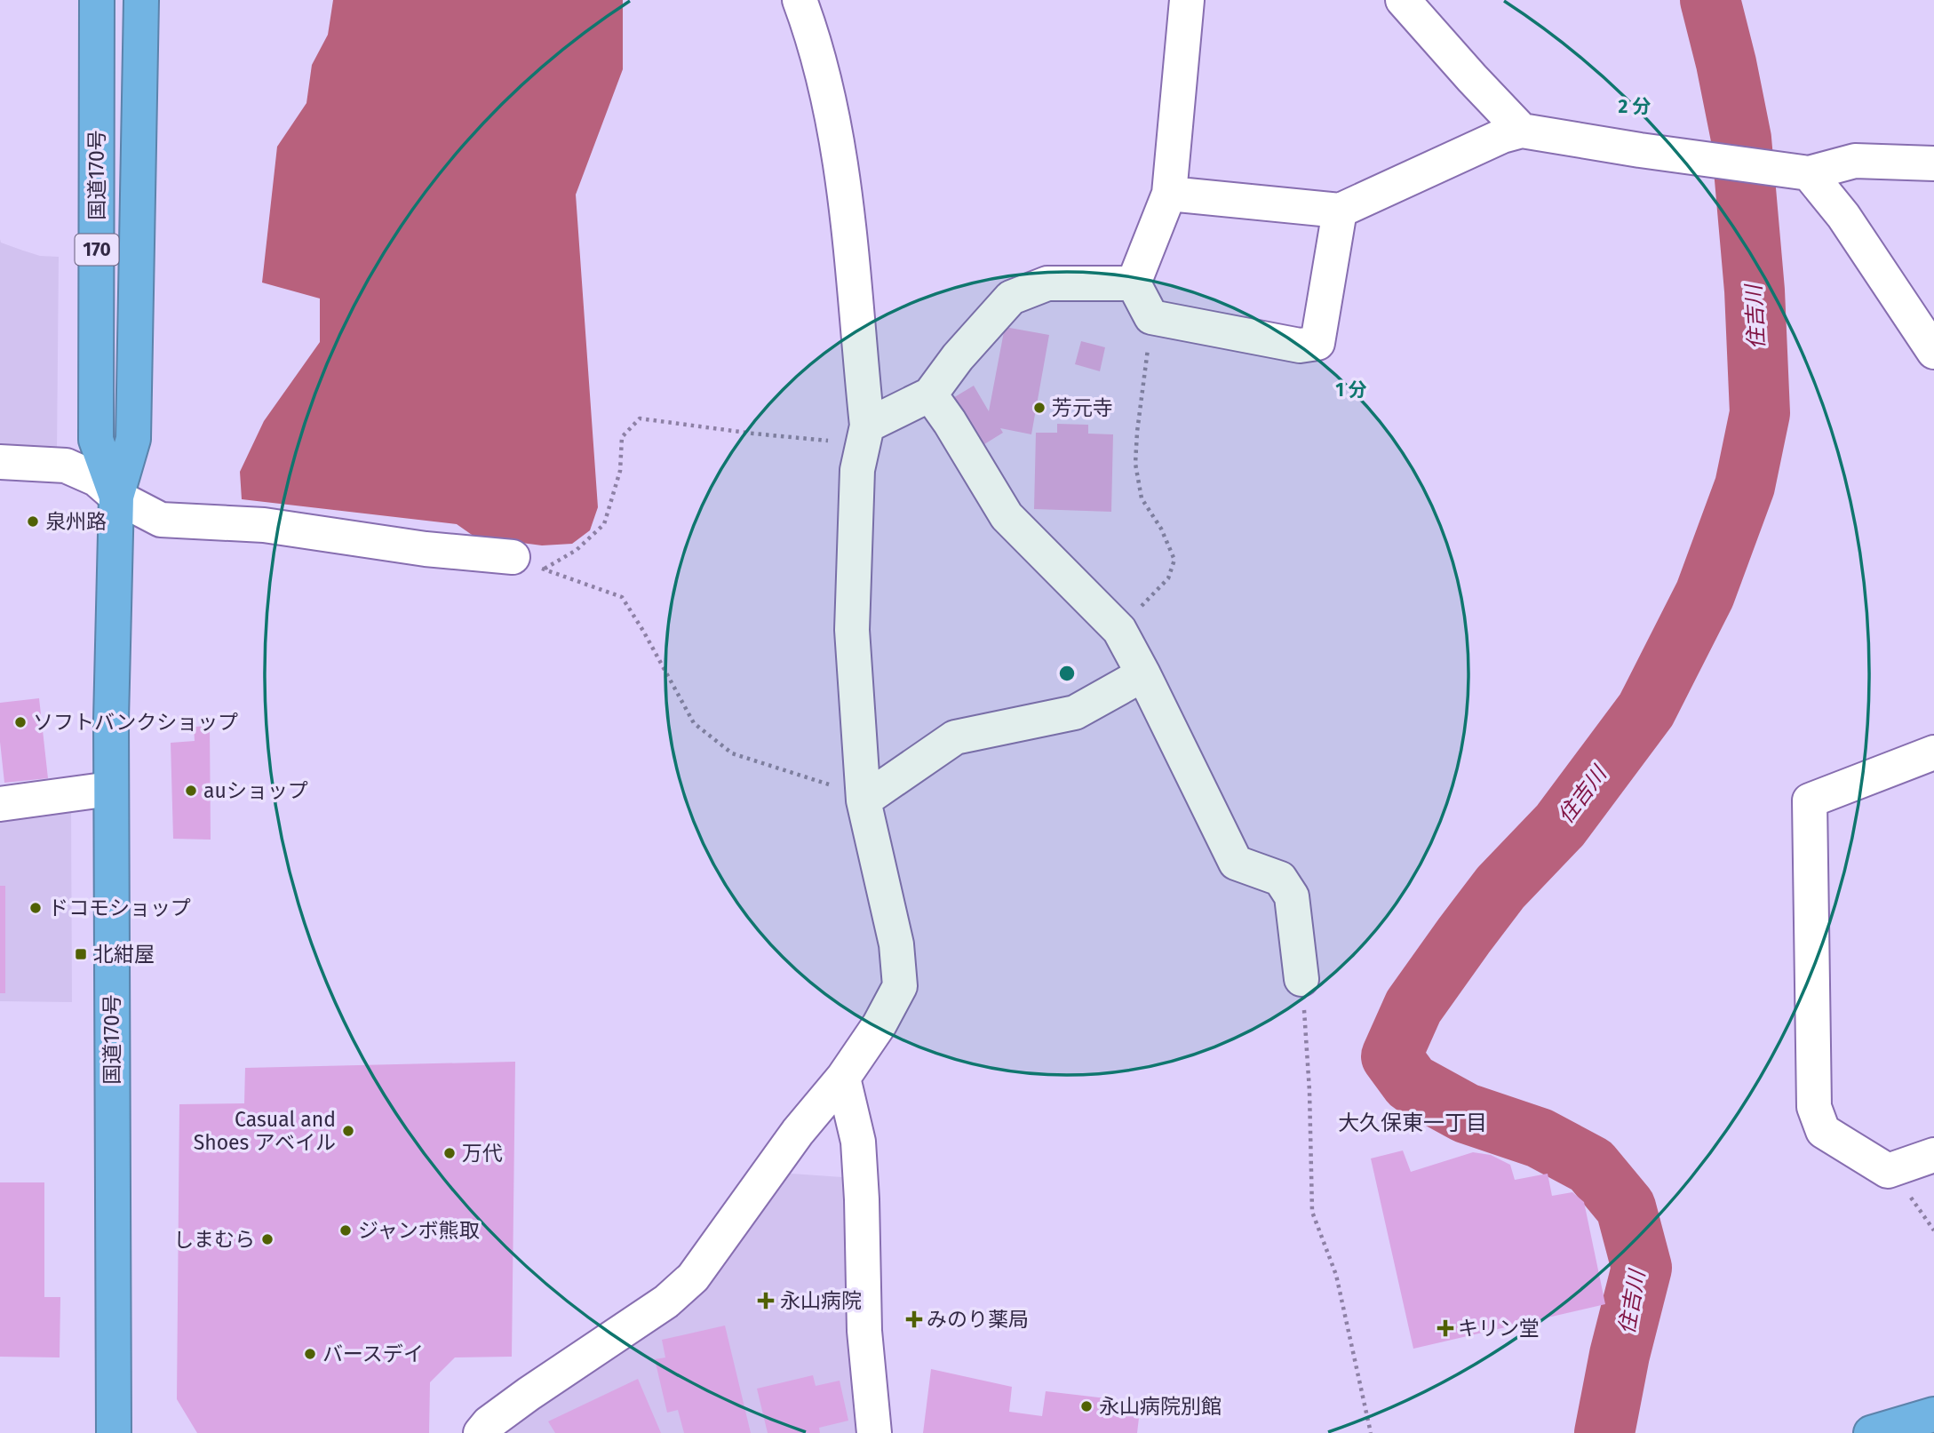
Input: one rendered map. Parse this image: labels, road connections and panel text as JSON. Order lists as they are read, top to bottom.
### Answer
{
  "streets": {
    "highway": ["国道170号", "170"]
  },
  "districts": ["大久保東一丁目"],
  "water": ["住吉川"],
  "places": {
    "other": [
      "芳元寺",
      "泉州路",
      "ソフトバンクショップ",
      "auショップ",
      "ドコモショップ",
      "Casual and Shoes アベイル",
      "万代",
      "ジャンボ熊取",
      "しまむら",
      "バースデイ",
      "永山病院別館"
    ],
    "transit": ["北紺屋"],
    "health": ["永山病院", "みのり薬局", "キリン堂"]
  },
  "rings": ["2 分", "1 分"]
}
